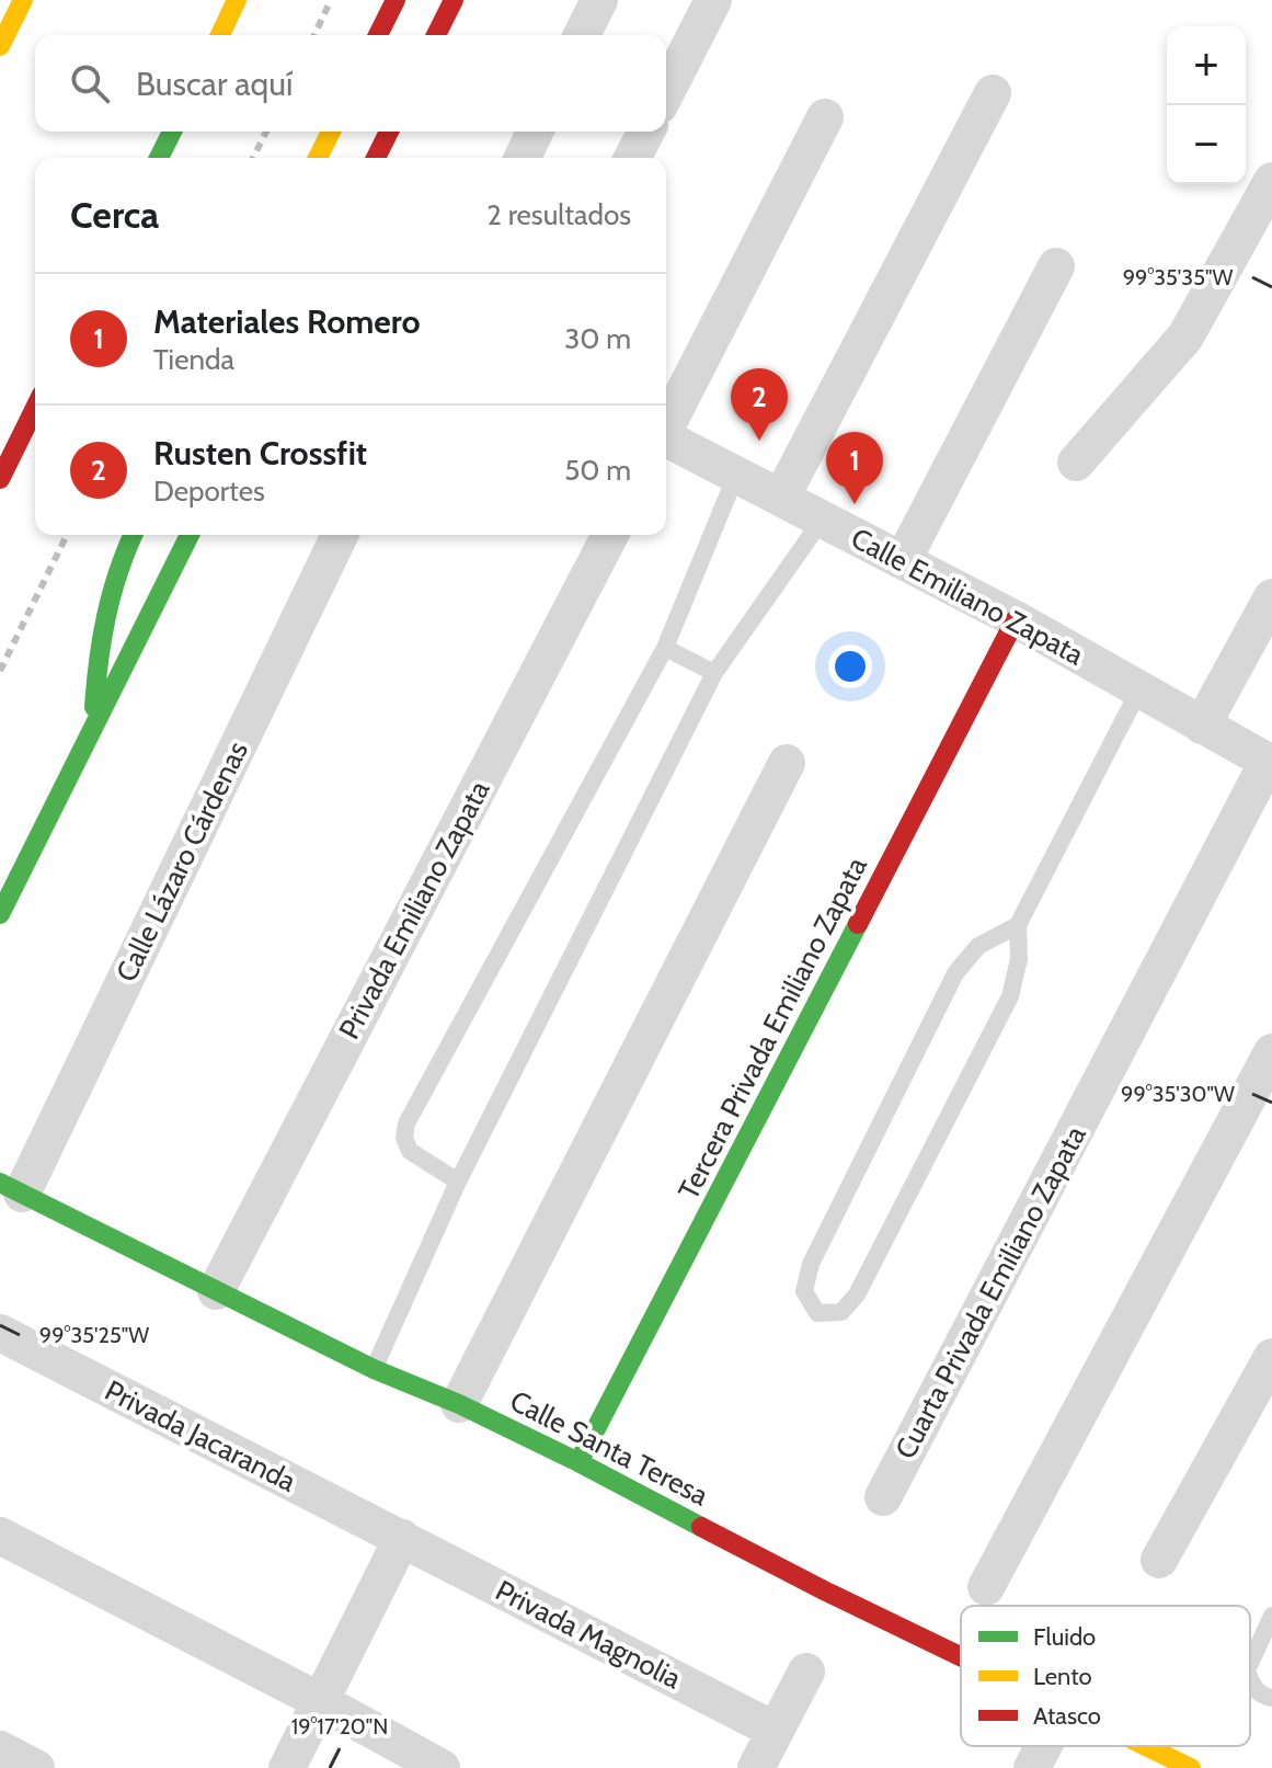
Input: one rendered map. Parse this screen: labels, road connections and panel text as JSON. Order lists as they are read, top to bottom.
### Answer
{
  "streets": {
    "main road": ["Tercera Privada Emiliano Zapata", "Calle Santa Teresa"],
    "street": [
      "Calle Emiliano Zapata",
      "Calle Lázaro Cárdenas",
      "Privada Emiliano Zapata",
      "Cuarta Privada Emiliano Zapata",
      "Privada Jacaranda",
      "Privada Magnolia"
    ]
  },
  "crossings": [
    ["Calle Emiliano Zapata", "Tercera Privada Emiliano Zapata"],
    ["Calle Emiliano Zapata", "Cuarta Privada Emiliano Zapata"],
    ["Calle Lázaro Cárdenas", "Calle Santa Teresa"],
    ["Privada Emiliano Zapata", "Calle Santa Teresa"],
    ["Tercera Privada Emiliano Zapata", "Calle Santa Teresa"],
    ["Privada Jacaranda", "Privada Magnolia"]
  ],
  "legend": ["Fluido", "Lento", "Atasco"],
  "page": {
    "map_buttons": ["+", "−"],
    "search": "Buscar aquí",
    "heading": ["Cerca", "2 resultados"],
    "list": [
      {
        "mark": "1",
        "name": "Materiales Romero",
        "note": "Tienda",
        "value": "30 m"
      },
      {
        "mark": "2",
        "name": "Rusten Crossfit",
        "note": "Deportes",
        "value": "50 m"
      }
    ],
    "pins": ["2", "1"]
  },
  "coordinates": [
    "99°35'35\"W",
    "99°35'30\"W",
    "99°35'25\"W",
    "19°17'20\"N"
  ]
}
